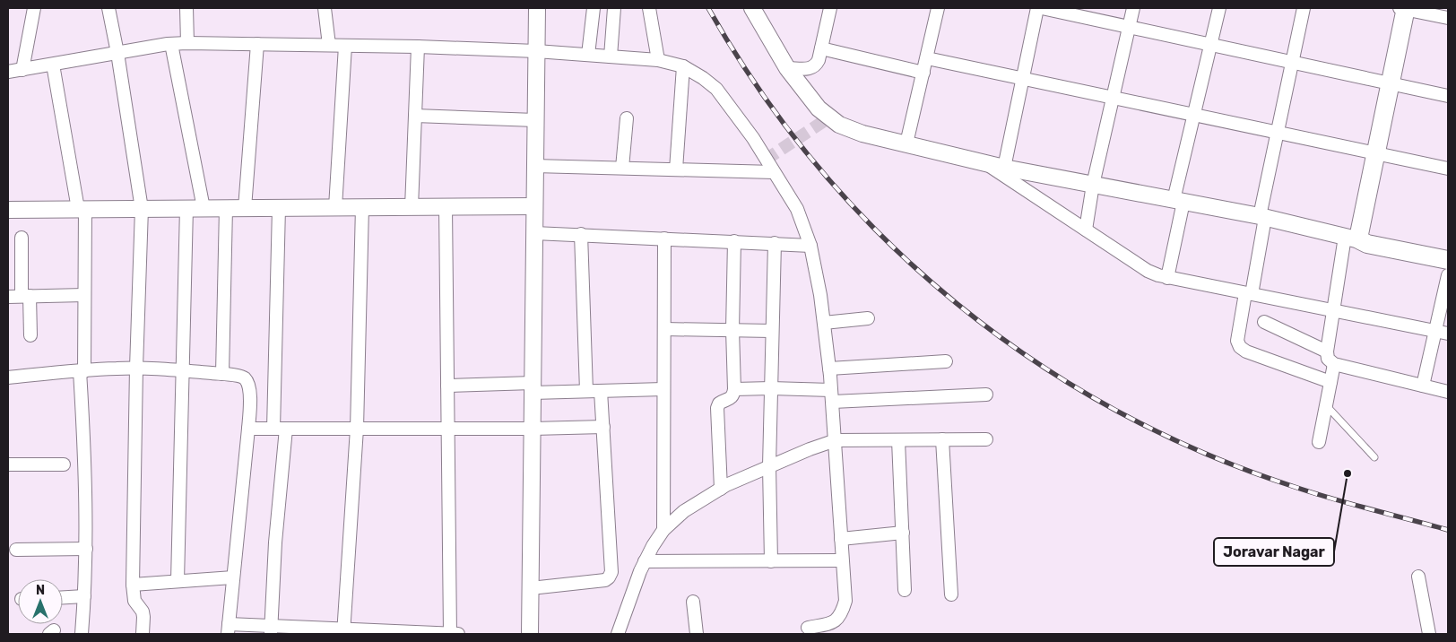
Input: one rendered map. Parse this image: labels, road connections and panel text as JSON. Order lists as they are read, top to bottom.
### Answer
{
  "places": ["Joravar Nagar"],
  "north": "top"
}
